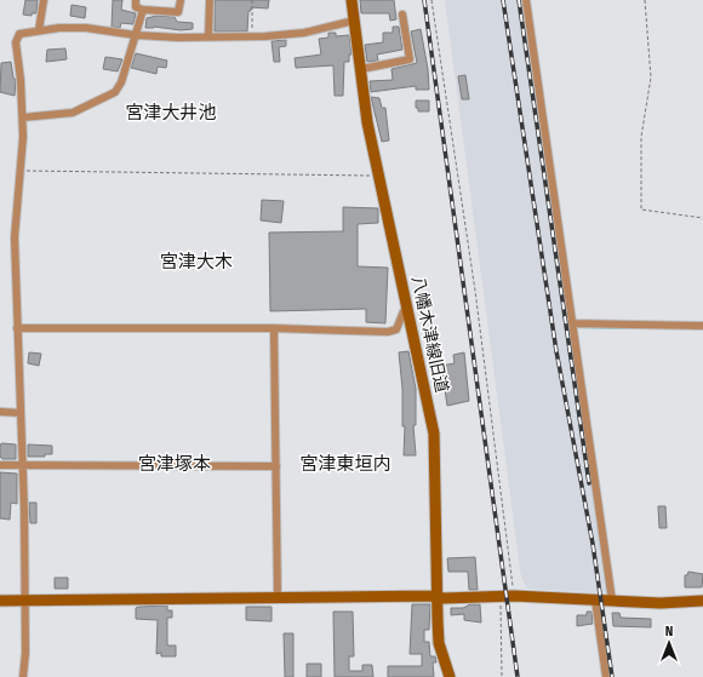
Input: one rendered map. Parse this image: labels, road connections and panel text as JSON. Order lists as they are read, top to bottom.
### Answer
{
  "streets": {
    "street": ["八幡木津線旧道"]
  },
  "districts": [
    "宮津大井池",
    "宮津大木",
    "宮津塚本",
    "宮津東垣内"
  ],
  "north": "top"
}
